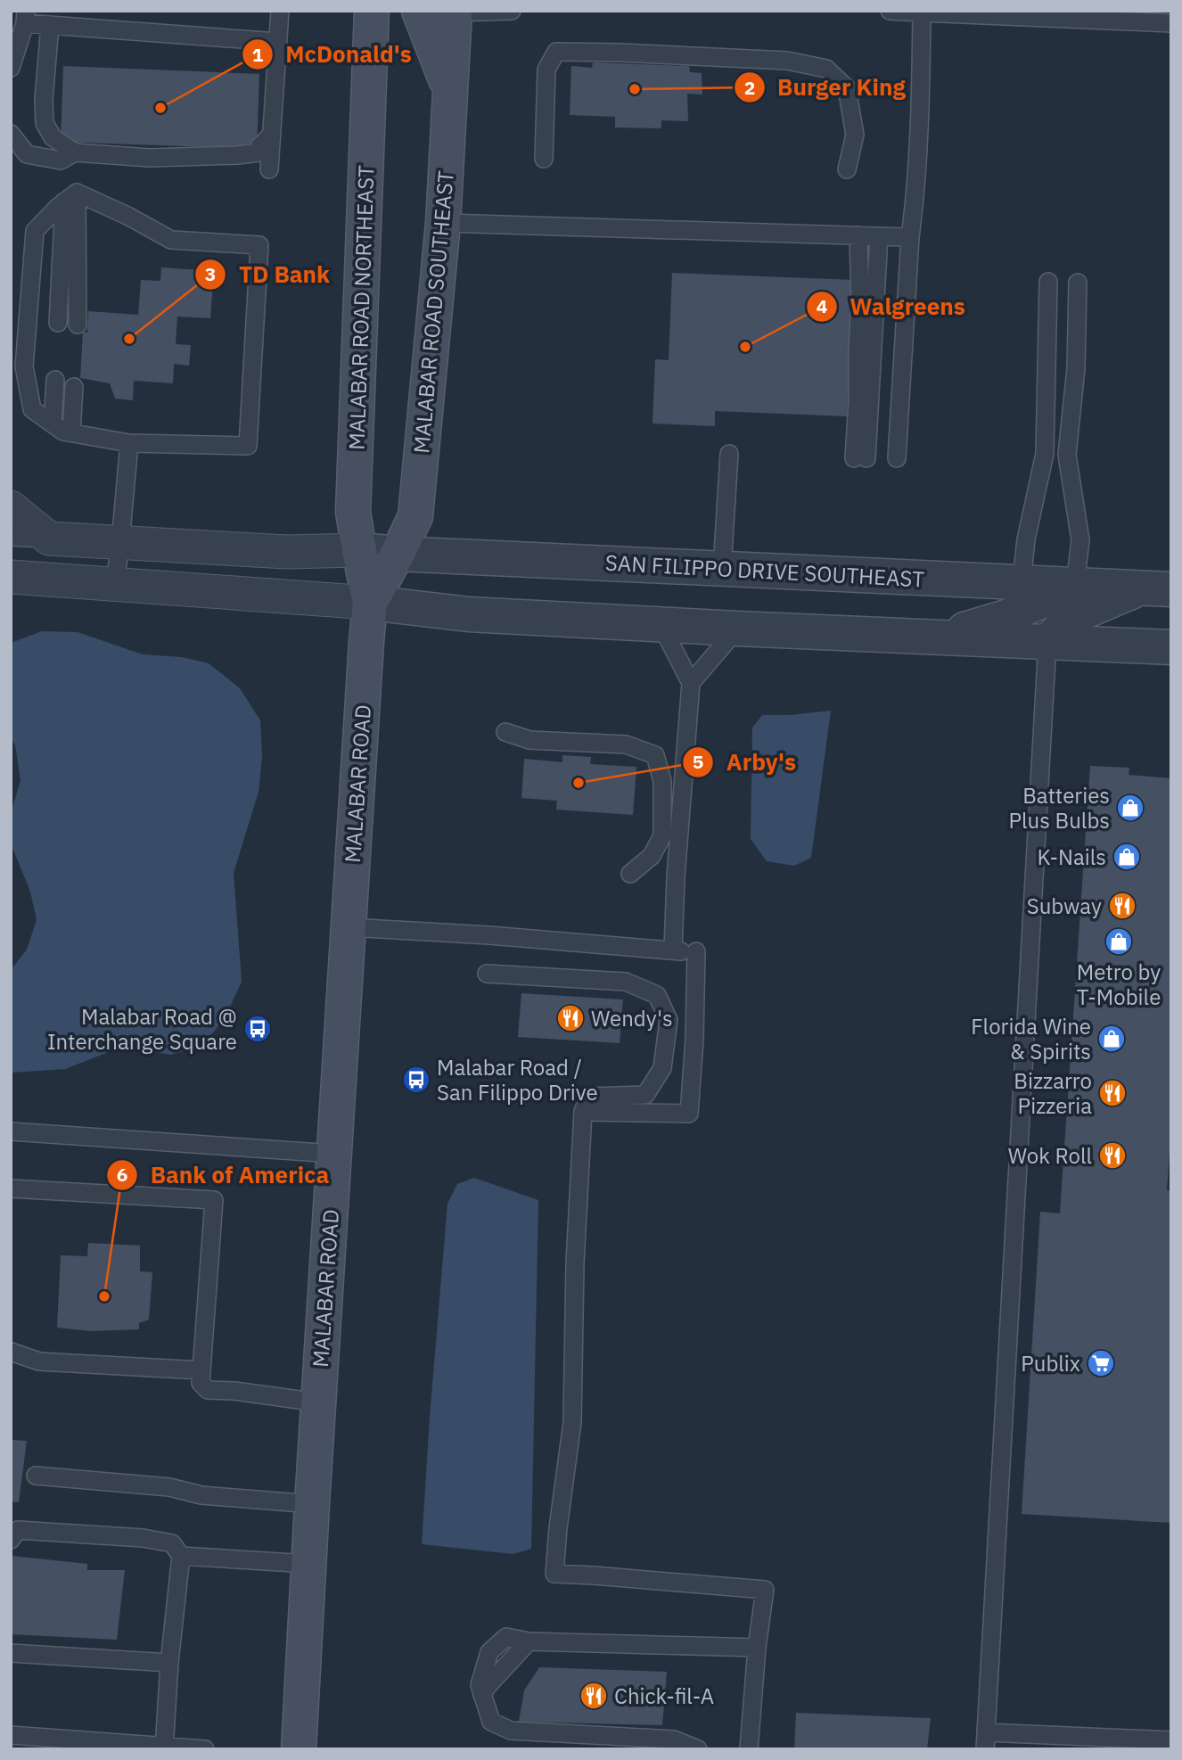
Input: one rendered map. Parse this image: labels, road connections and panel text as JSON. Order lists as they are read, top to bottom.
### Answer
{
  "streets": {
    "main road": ["MALABAR ROAD NORTHEAST", "MALABAR ROAD SOUTHEAST", "MALABAR ROAD"],
    "street": ["SAN FILIPPO DRIVE SOUTHEAST"]
  },
  "crossings": [
    ["MALABAR ROAD NORTHEAST", "MALABAR ROAD SOUTHEAST"],
    ["MALABAR ROAD NORTHEAST", "SAN FILIPPO DRIVE SOUTHEAST"],
    ["MALABAR ROAD NORTHEAST", "MALABAR ROAD"],
    ["MALABAR ROAD SOUTHEAST", "SAN FILIPPO DRIVE SOUTHEAST"],
    ["MALABAR ROAD SOUTHEAST", "MALABAR ROAD"]
  ],
  "places": {
    "other": [
      "Burger King",
      "McDonald's",
      "TD Bank",
      "Walgreens",
      "Arby's",
      "Bank of America"
    ],
    "shop": [
      "Batteries Plus Bulbs",
      "K-Nails",
      "Metro by T-Mobile",
      "Florida Wine & Spirits"
    ],
    "restaurant": [
      "Subway",
      "Wendy's",
      "Bizzarro Pizzeria",
      "Wok Roll",
      "Chick-fil-A"
    ],
    "bus stop": ["Malabar Road @ Interchange Square", "Malabar Road / San Filippo Drive"],
    "supermarket": ["Publix"]
  }
}
